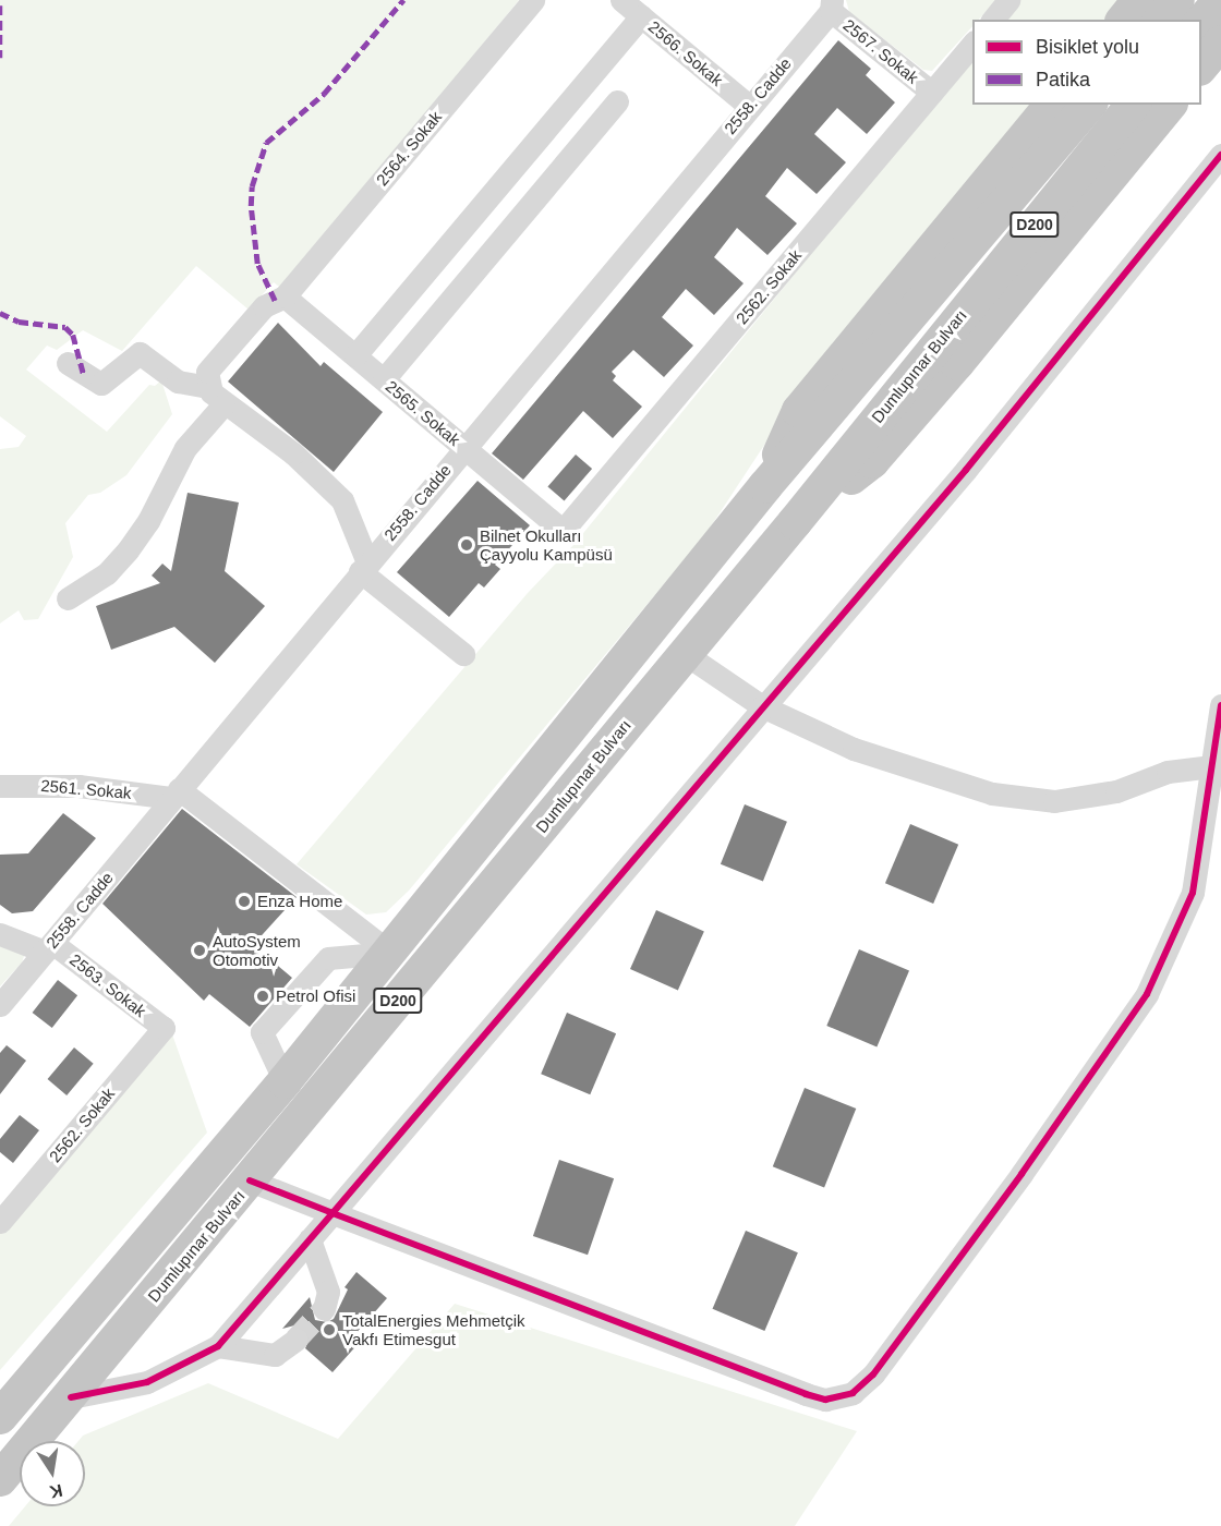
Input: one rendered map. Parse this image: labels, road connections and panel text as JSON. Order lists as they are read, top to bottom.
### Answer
{
  "streets": {
    "highway": ["D200", "Dumlupınar Bulvarı"],
    "street": [
      "2567. Sokak",
      "2566. Sokak",
      "2558. Cadde",
      "2564. Sokak",
      "2562. Sokak",
      "2565. Sokak",
      "2561. Sokak",
      "2563. Sokak"
    ]
  },
  "crossings": [
    ["2567. Sokak", "2558. Cadde"],
    ["2567. Sokak", "2562. Sokak"],
    ["2566. Sokak", "2558. Cadde"],
    ["2558. Cadde", "2565. Sokak"],
    ["2558. Cadde", "2561. Sokak"],
    ["2558. Cadde", "2563. Sokak"],
    ["2564. Sokak", "2565. Sokak"],
    ["2562. Sokak", "2565. Sokak"],
    ["2562. Sokak", "2563. Sokak"]
  ],
  "places": [
    "Bilnet Okulları Çayyolu Kampüsü",
    "Enza Home",
    "AutoSystem Otomotiv",
    "Petrol Ofisi",
    "TotalEnergies Mehmetçik Vakfı Etimesgut"
  ],
  "legend": ["Bisiklet yolu", "Patika"],
  "north": "bottom"
}
